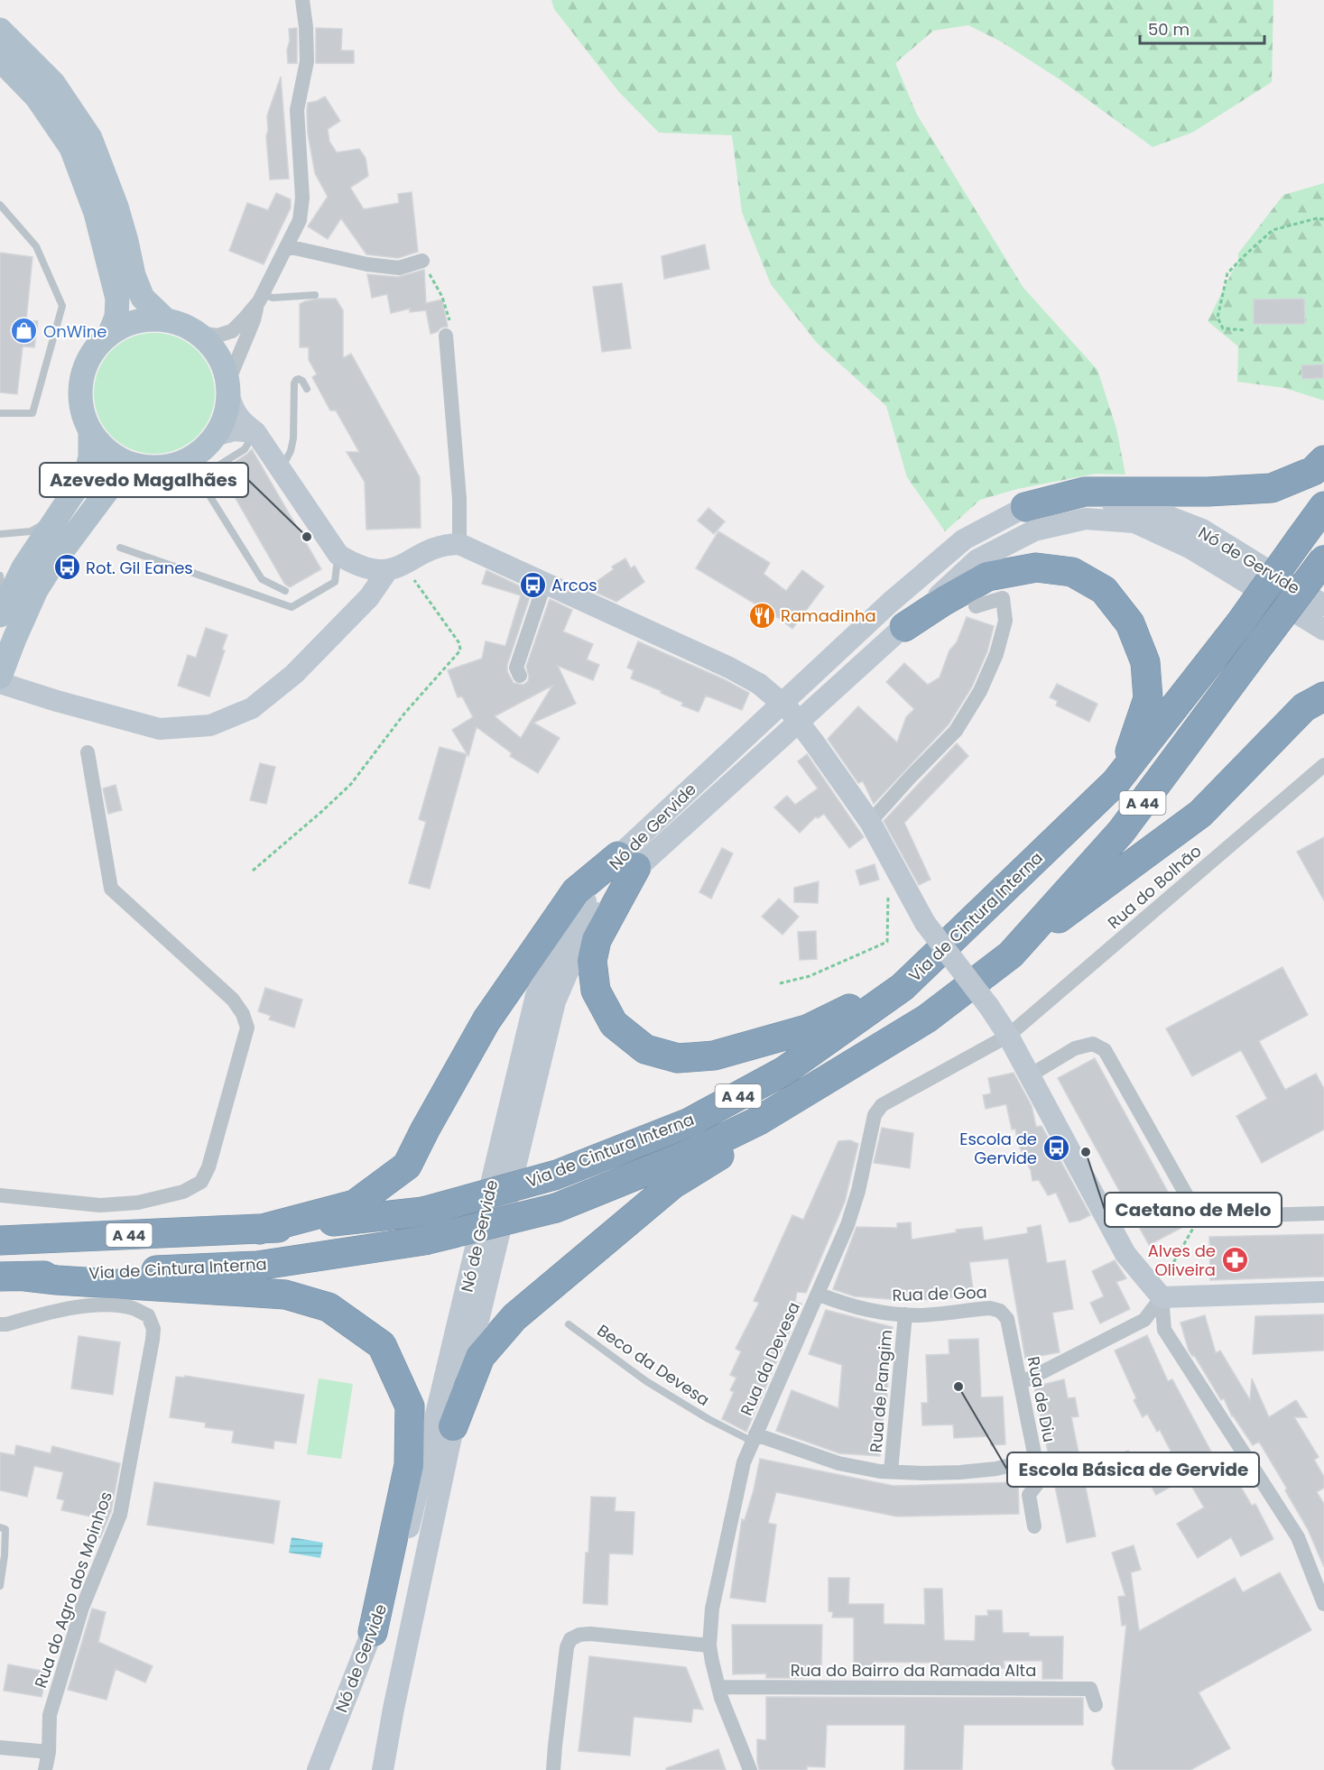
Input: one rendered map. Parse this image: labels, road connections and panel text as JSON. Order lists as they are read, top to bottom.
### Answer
{
  "streets": {
    "highway": ["A 44", "Via de Cintura Interna"],
    "main road": ["Nó de Gervide"],
    "street": [
      "Rua do Bolhão",
      "Rua de Goa",
      "Rua da Devesa",
      "Rua de Pangim",
      "Rua de Diu",
      "Rua do Agro dos Moinhos",
      "Rua do Bairro da Ramada Alta"
    ],
    "lane": ["Beco da Devesa"]
  },
  "crossings": [
    ["Rua do Bolhão", "Rua da Devesa"],
    ["Rua de Goa", "Rua da Devesa"],
    ["Rua de Goa", "Rua de Pangim"],
    ["Rua de Goa", "Rua de Diu"],
    ["Rua da Devesa", "Beco da Devesa"],
    ["Rua da Devesa", "Rua do Bairro da Ramada Alta"]
  ],
  "places": {
    "shop": ["OnWine"],
    "other": ["Azevedo Magalhães", "Caetano de Melo", "Escola Básica de Gervide"],
    "bus stop": ["Rot. Gil Eanes", "Arcos", "Escola de Gervide"],
    "restaurant": ["Ramadinha"],
    "pharmacy": ["Alves de Oliveira"]
  },
  "scale_bar": "50 m"
}
